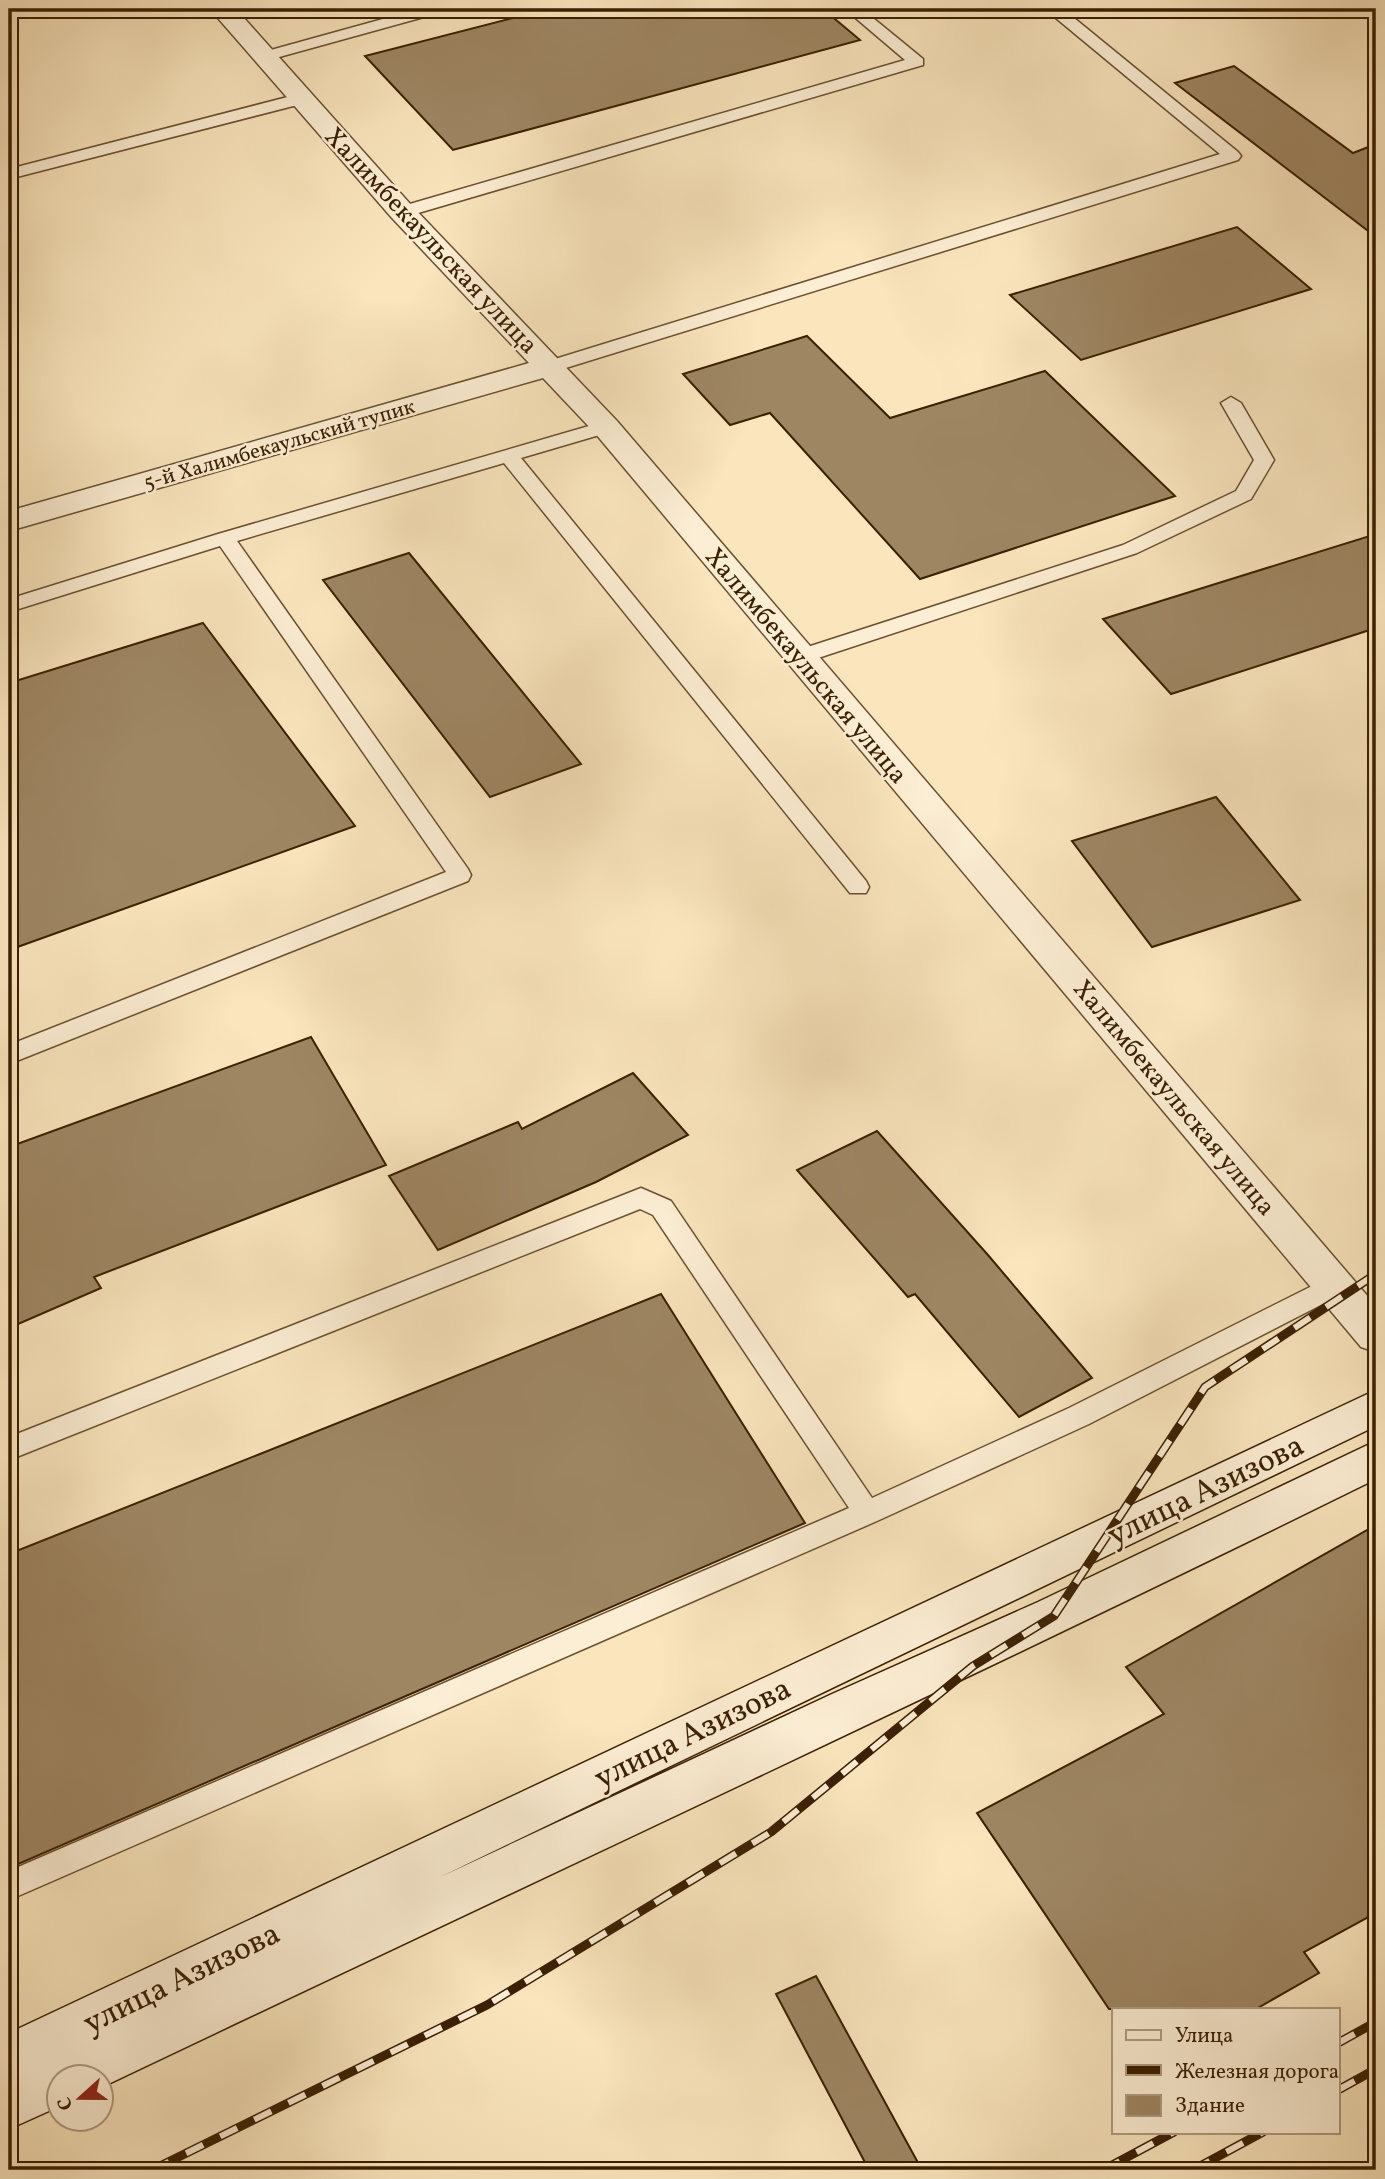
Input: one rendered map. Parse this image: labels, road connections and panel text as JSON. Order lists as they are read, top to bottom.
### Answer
{
  "streets": {
    "street": ["Халимбекаульская улица", "5-й Халимбекаульский тупик", "улица Азизова"]
  },
  "crossings": [
    ["Халимбекаульская улица", "5-й Халимбекаульский тупик"]
  ],
  "legend": ["Улица", "Железная дорога", "Здание"],
  "north": "left"
}
